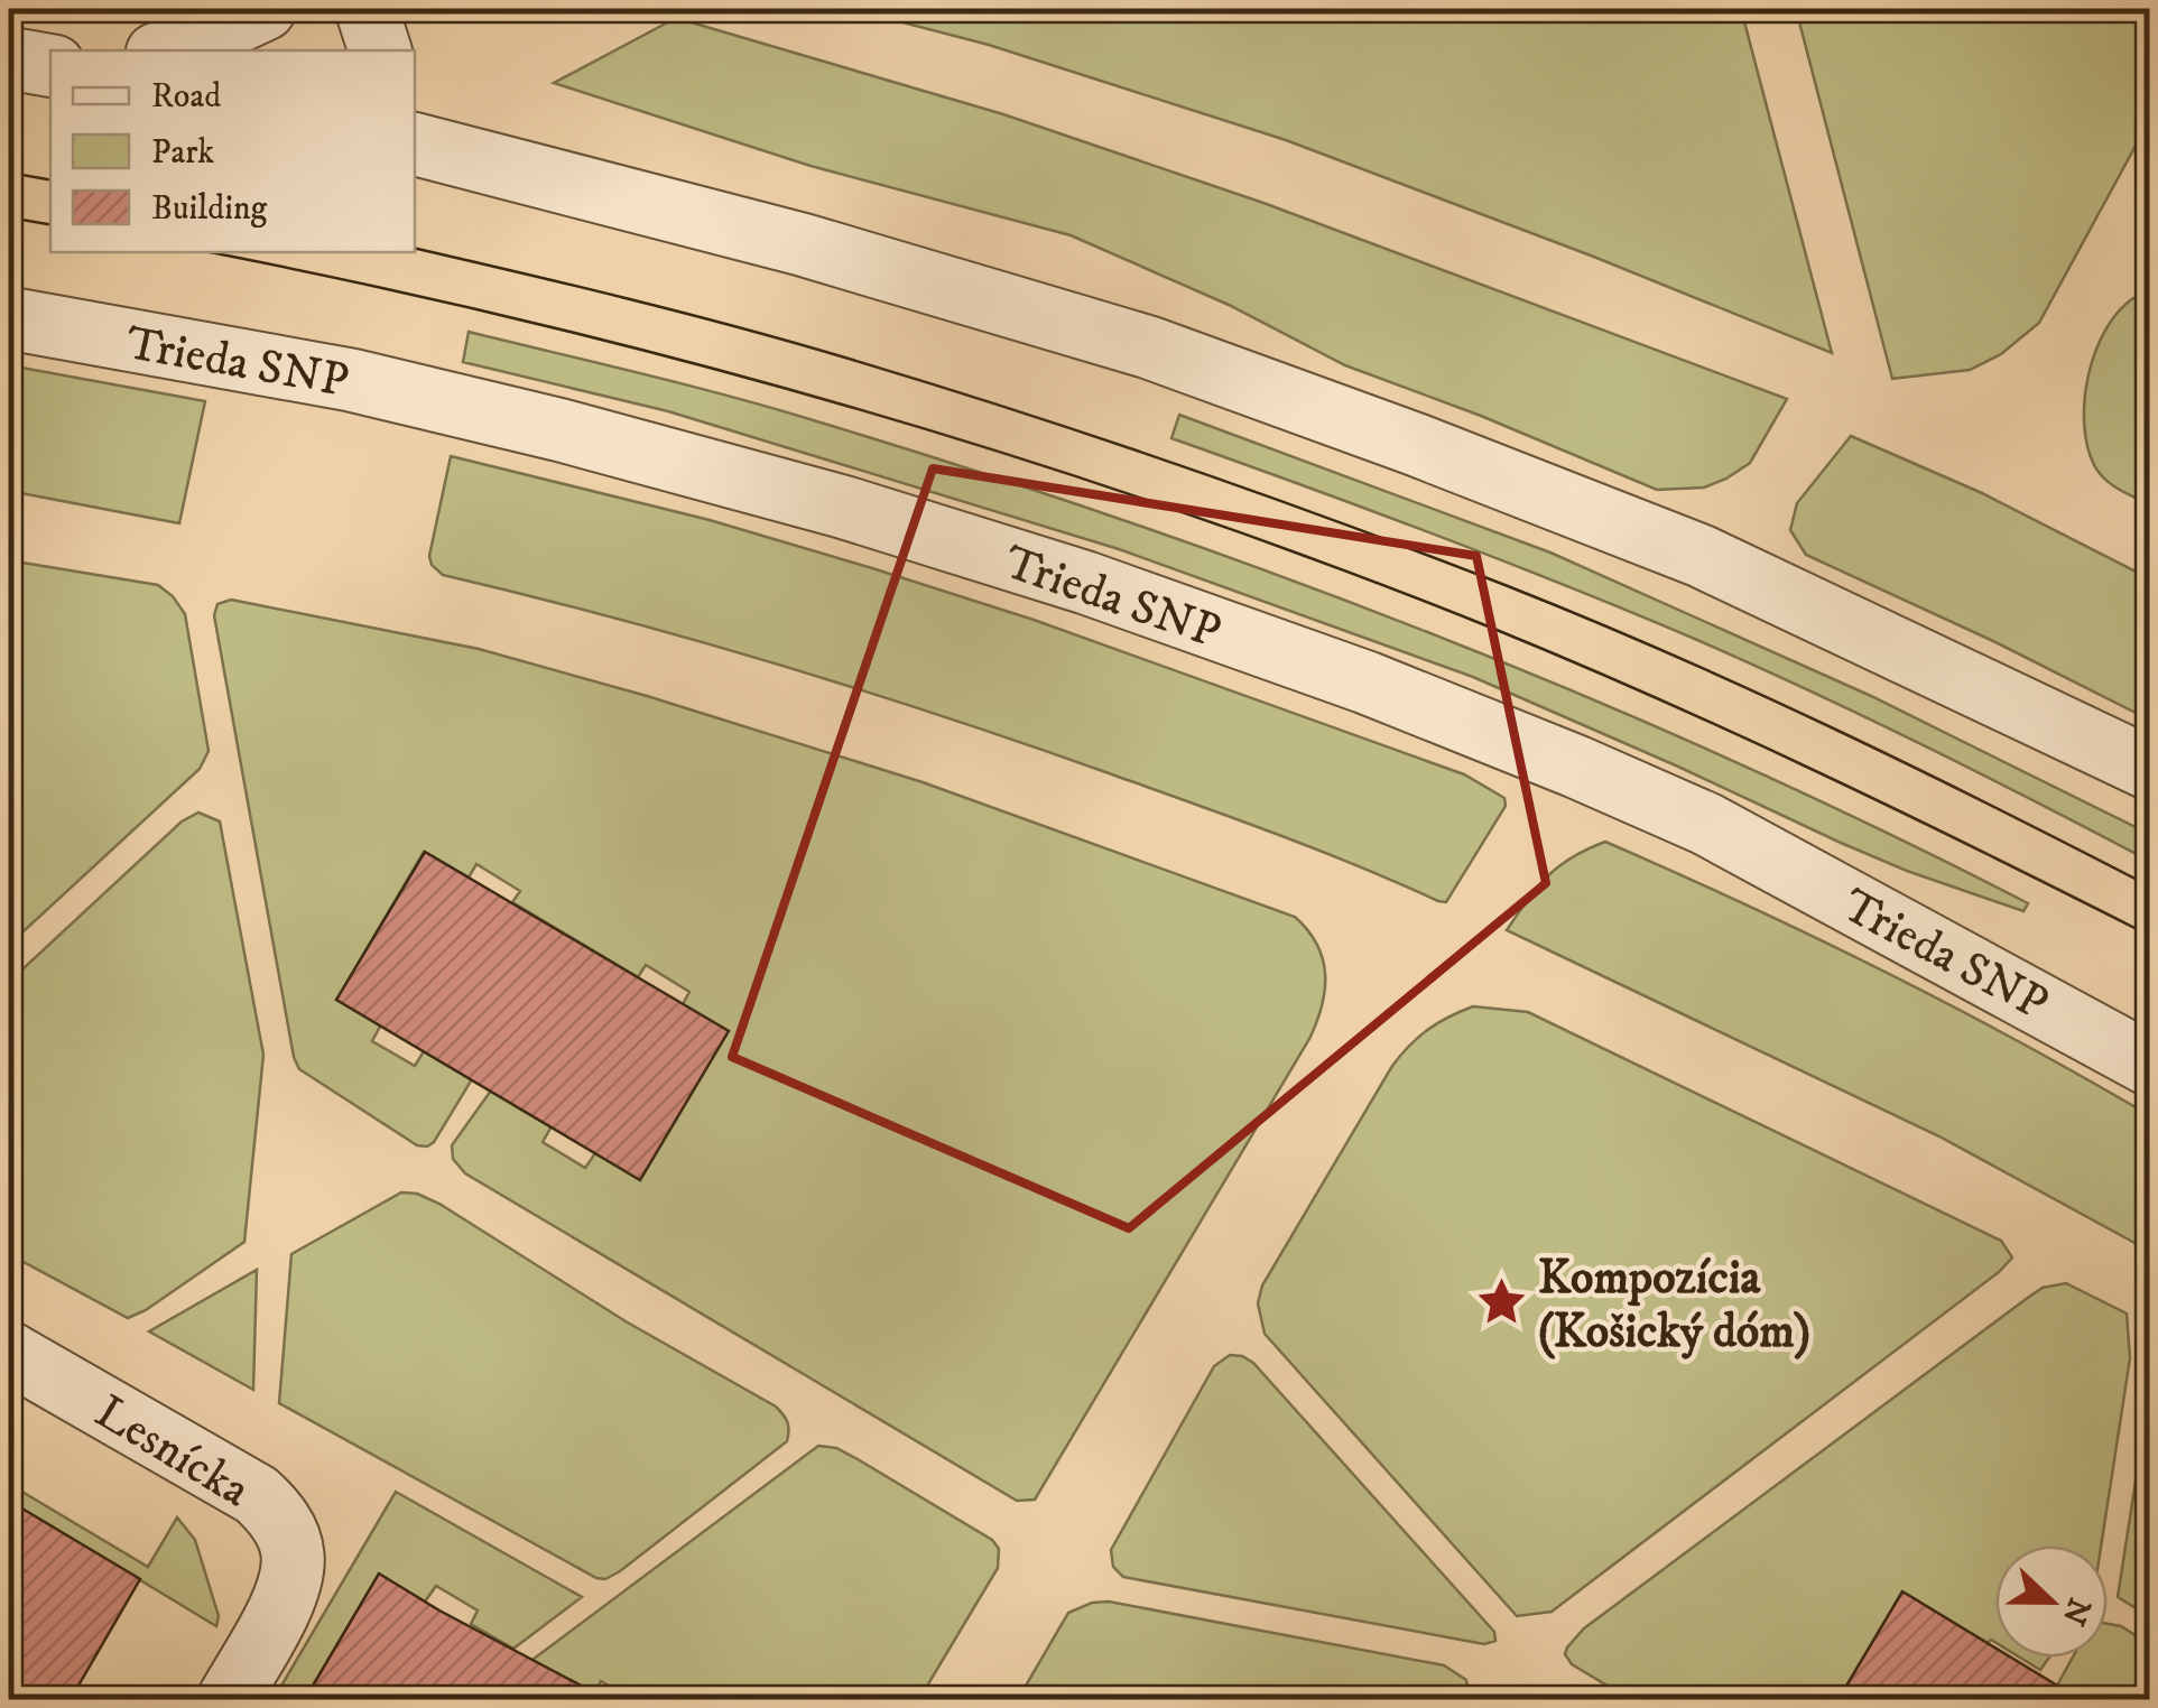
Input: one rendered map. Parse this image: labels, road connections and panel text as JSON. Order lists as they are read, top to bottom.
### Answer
{
  "streets": {
    "street": ["Trieda SNP", "Lesnícka"]
  },
  "places": {
    "place": ["Kompozícia (Košický dóm)"]
  },
  "legend": ["Road", "Park", "Building"],
  "north": "right"
}
